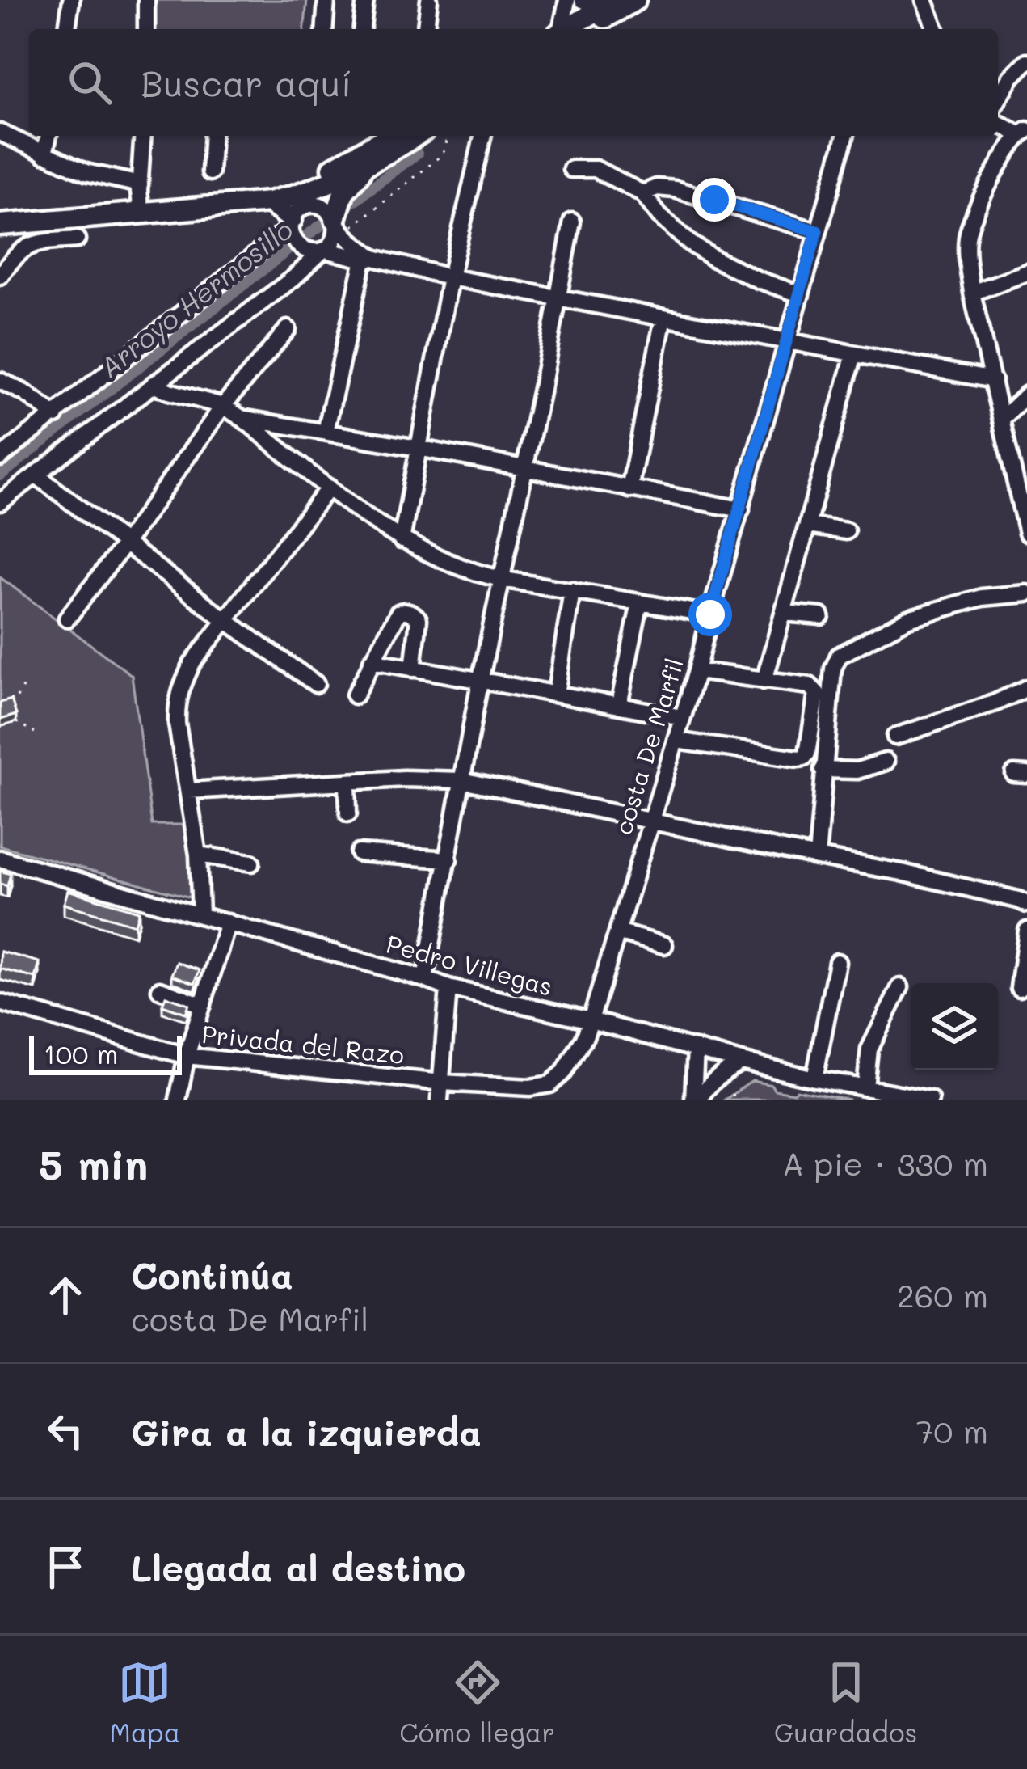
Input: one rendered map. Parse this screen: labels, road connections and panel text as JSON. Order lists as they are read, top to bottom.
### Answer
{
  "streets": {
    "street": ["costa De Marfil", "Pedro Villegas", "Privada del Razo"]
  },
  "crossings": [
    ["costa De Marfil", "Pedro Villegas"],
    ["costa De Marfil", "Privada del Razo"]
  ],
  "water": ["Arroyo Hermosillo"],
  "scale_bar": "100 m",
  "page": {
    "search": "Buscar aquí",
    "scale": "100 m",
    "heading": ["5 min", "A pie · 330 m"],
    "list": [
      ["Continúa", "costa De Marfil", "260 m"],
      ["Gira a la izquierda", "70 m"],
      "Llegada al destino"
    ],
    "nav": ["Mapa", "Cómo llegar", "Guardados"]
  }
}
